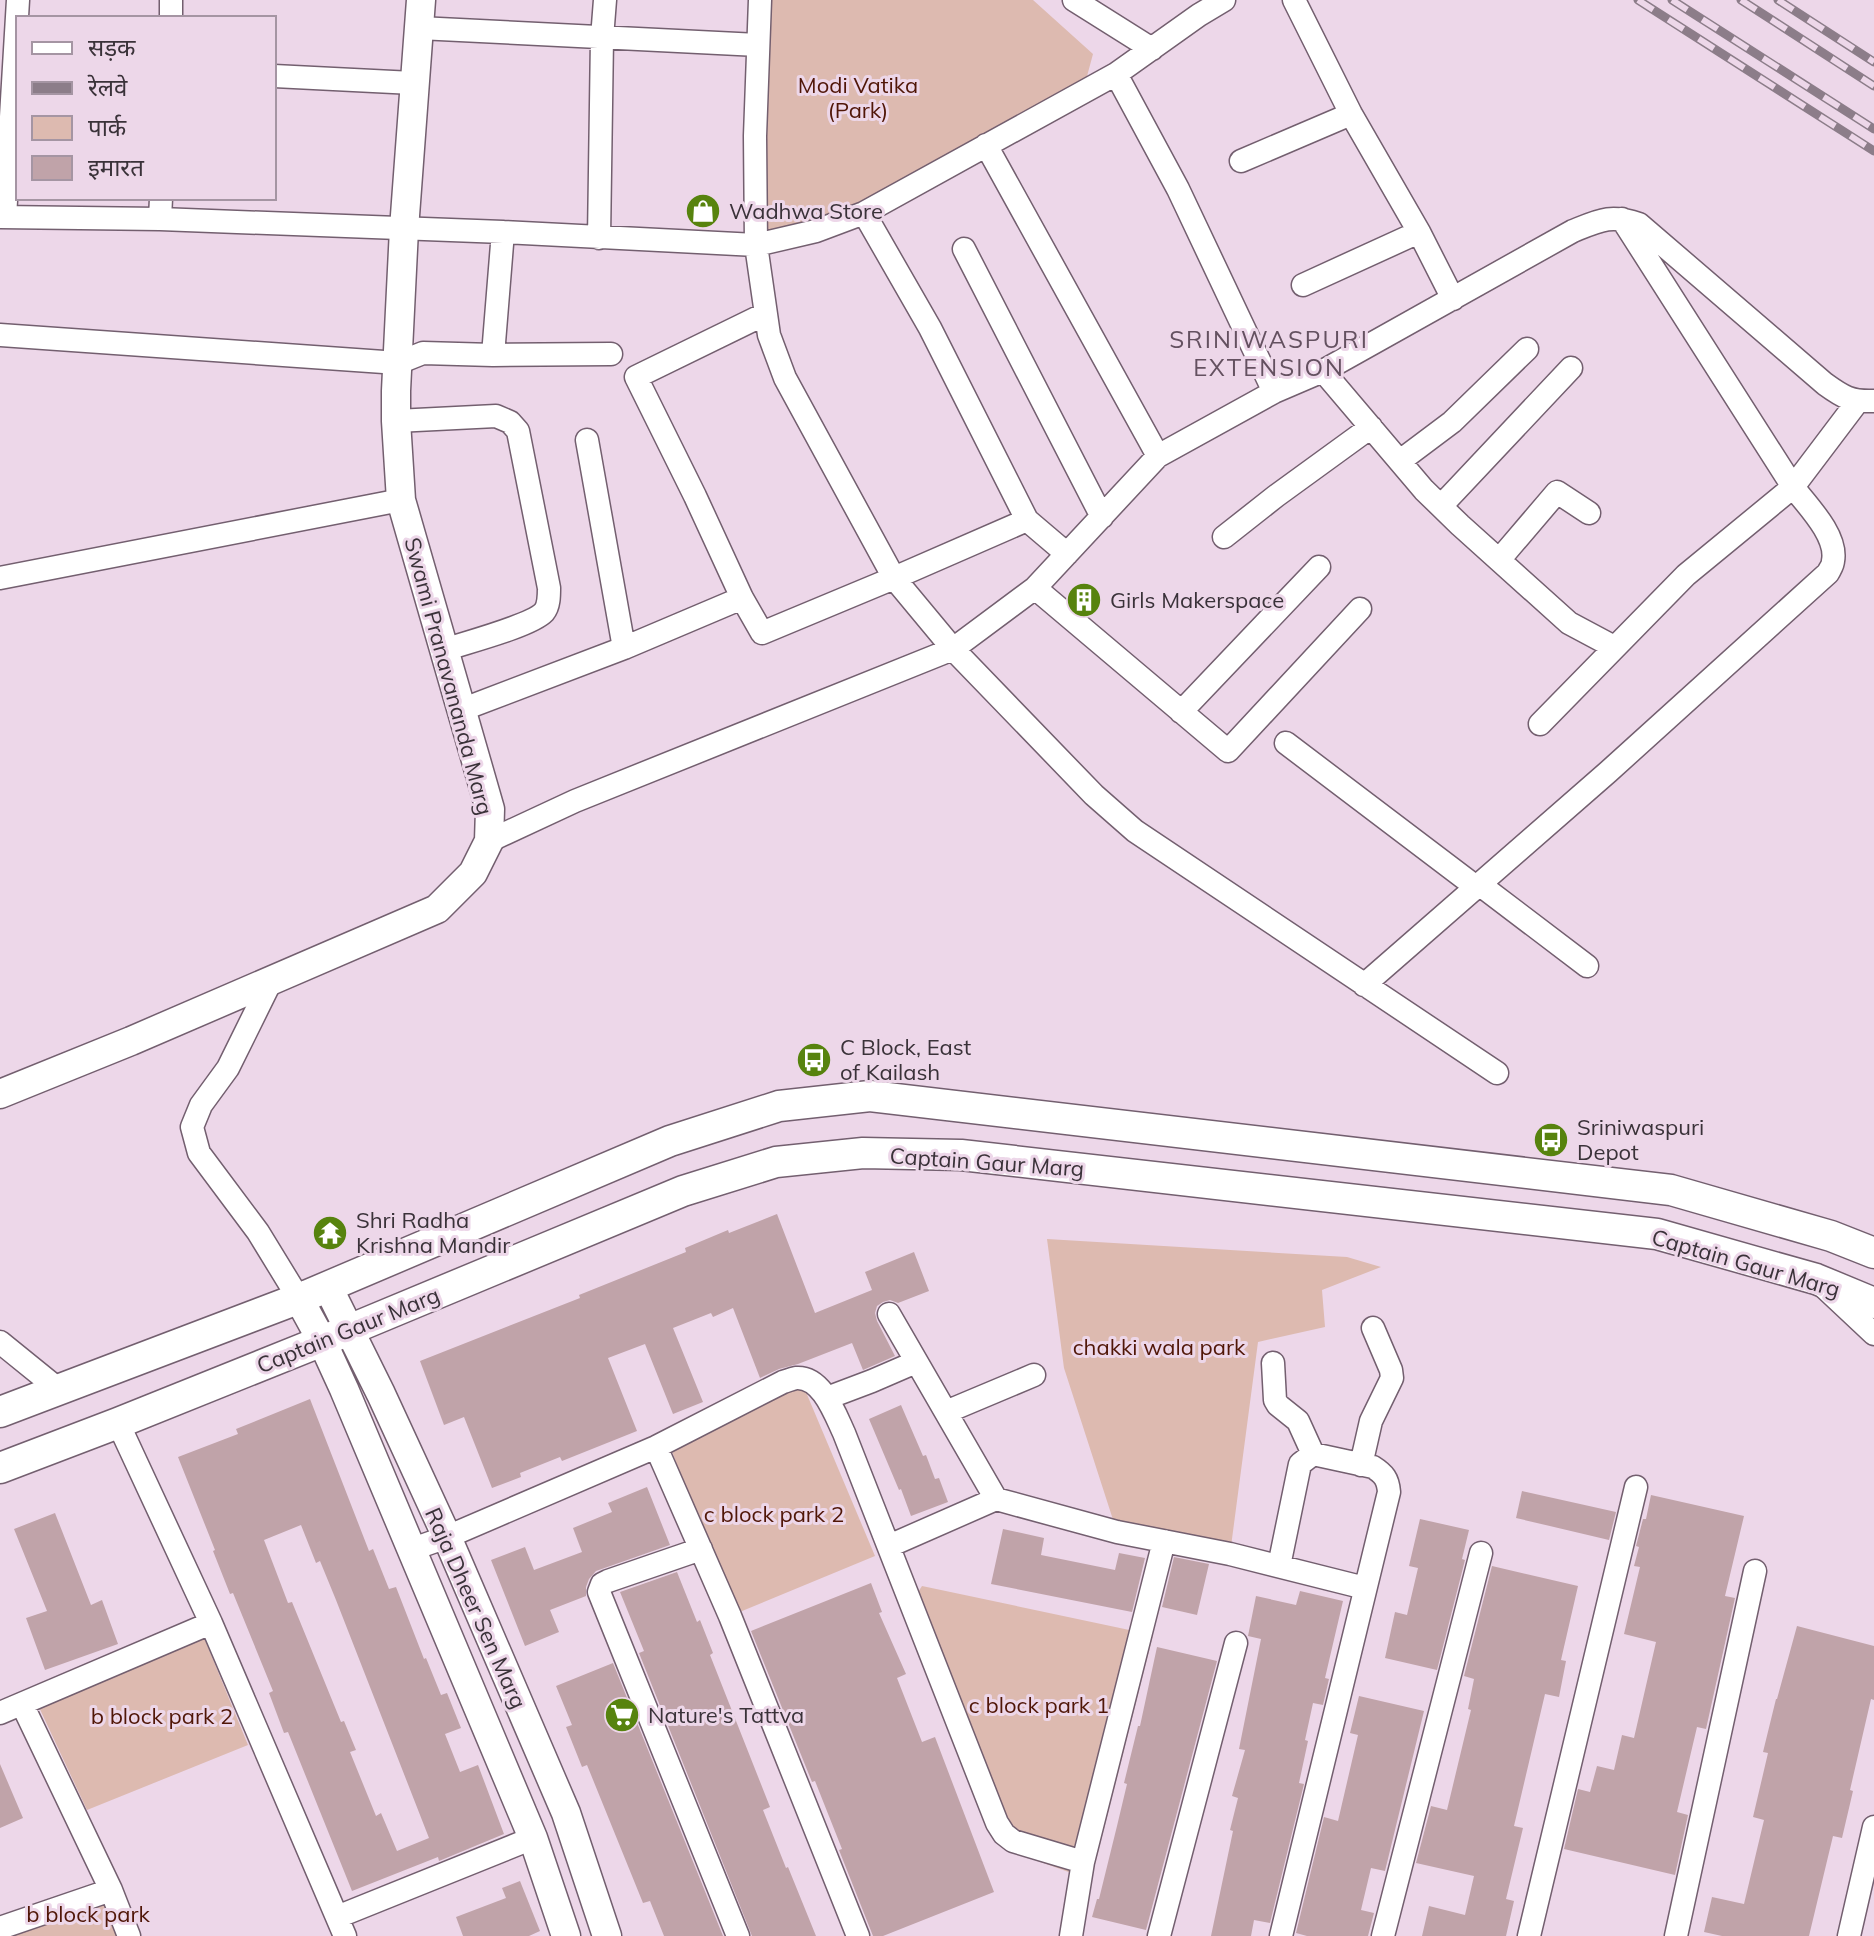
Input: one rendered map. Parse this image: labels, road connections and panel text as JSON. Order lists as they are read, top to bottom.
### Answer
{
  "streets": {
    "main road": ["Captain Gaur Marg"],
    "street": ["Swami Pranavananda Marg", "Raja Dheer Sen Marg"]
  },
  "crossings": [
    ["Captain Gaur Marg", "Raja Dheer Sen Marg"]
  ],
  "districts": ["SRINIWASPURI EXTENSION"],
  "parks": [
    "Modi Vatika (Park)",
    "chakki wala park",
    "c block park 2",
    "c block park 1",
    "b block park 2",
    "b block park"
  ],
  "places": {
    "shop": ["Wadhwa Store"],
    "building": ["Girls Makerspace"],
    "bus stop": ["C Block, East of Kailash", "Sriniwaspuri Depot"],
    "temple": ["Shri Radha Krishna Mandir"],
    "supermarket": ["Nature's Tattva"]
  },
  "legend": [
    "सड़क",
    "रेलवे",
    "पार्क",
    "इमारत"
  ]
}
